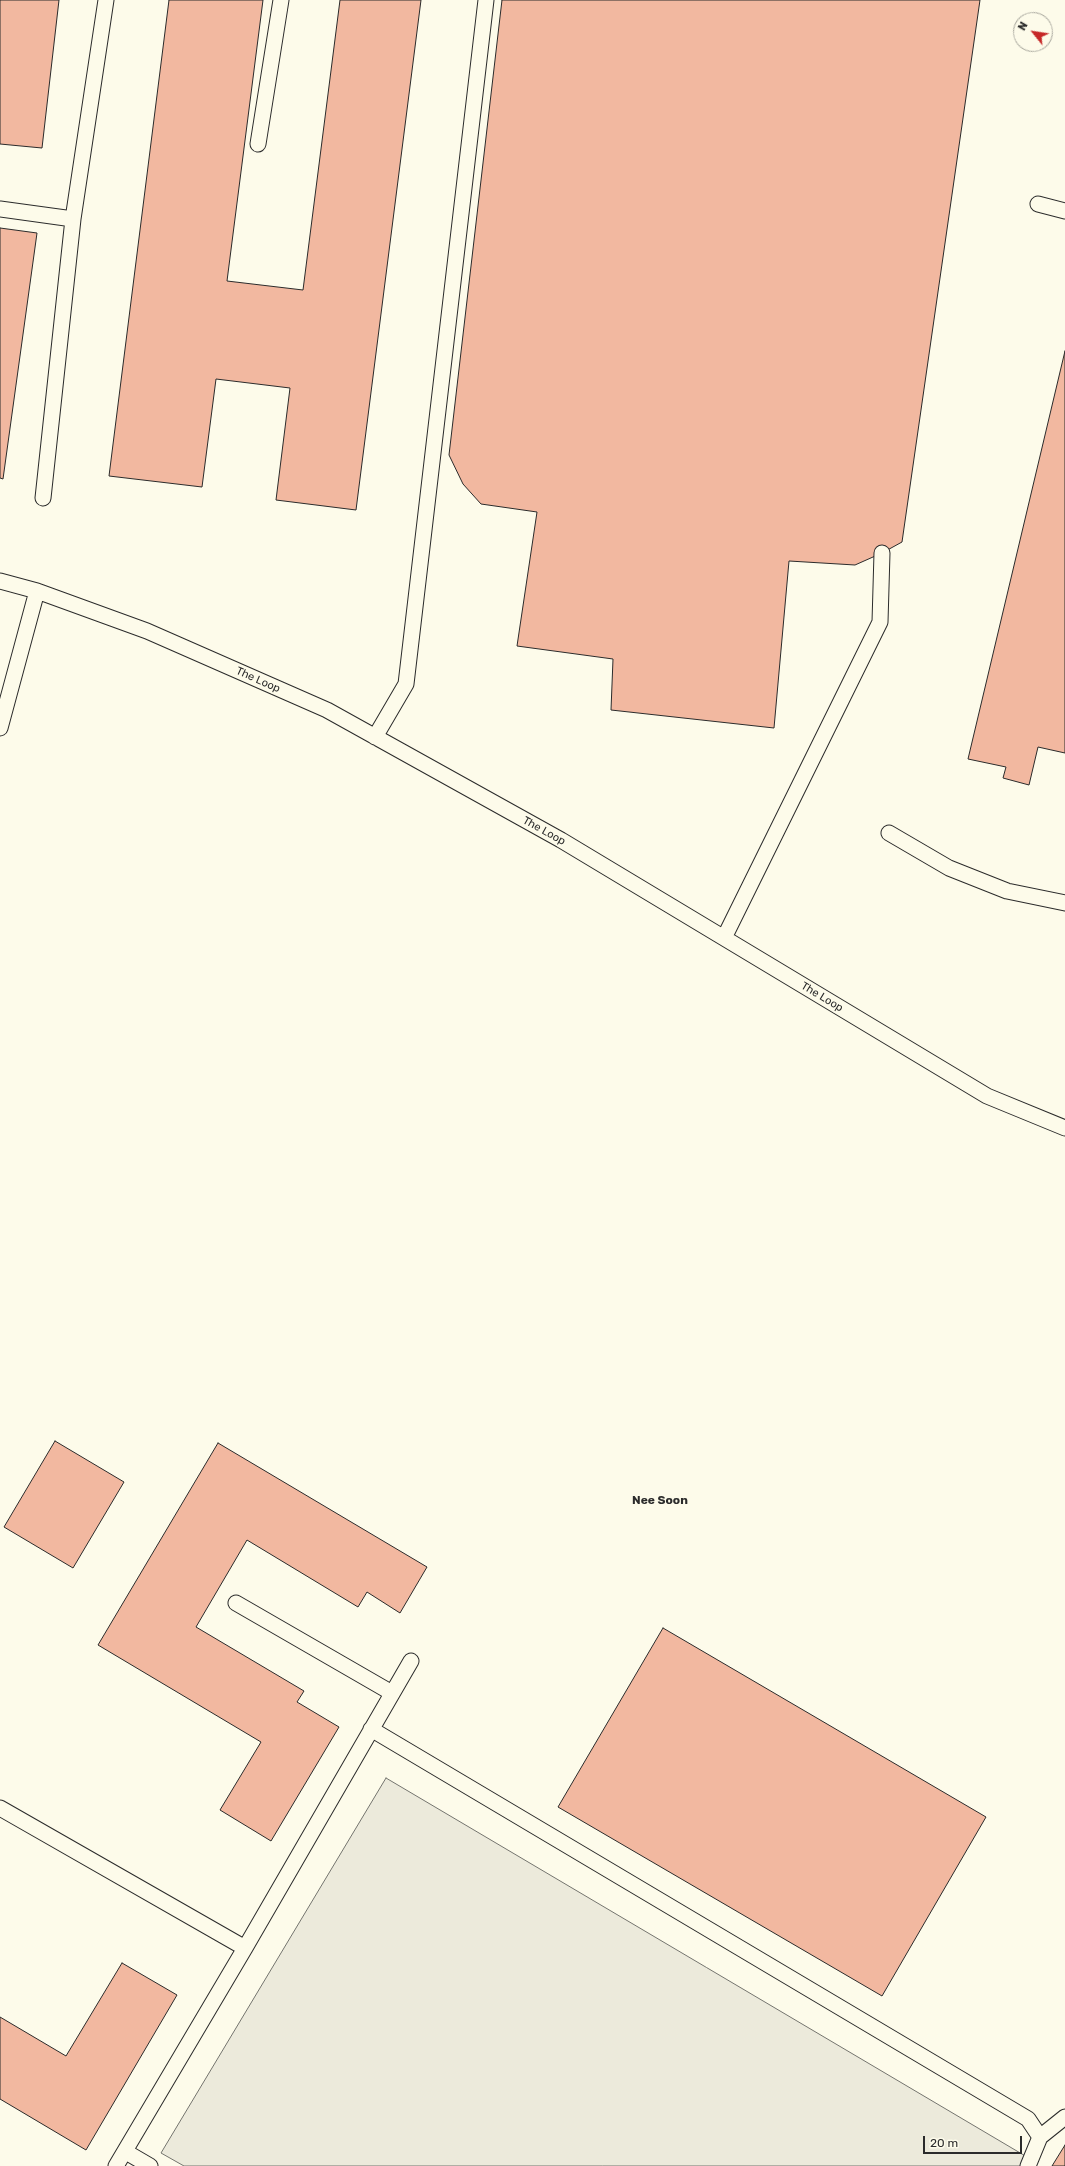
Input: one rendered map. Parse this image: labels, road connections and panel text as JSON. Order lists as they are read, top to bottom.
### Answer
{
  "streets": {
    "lane": ["The Loop"]
  },
  "districts": ["Nee Soon"],
  "scale_bar": "20 m",
  "north": "top left"
}
